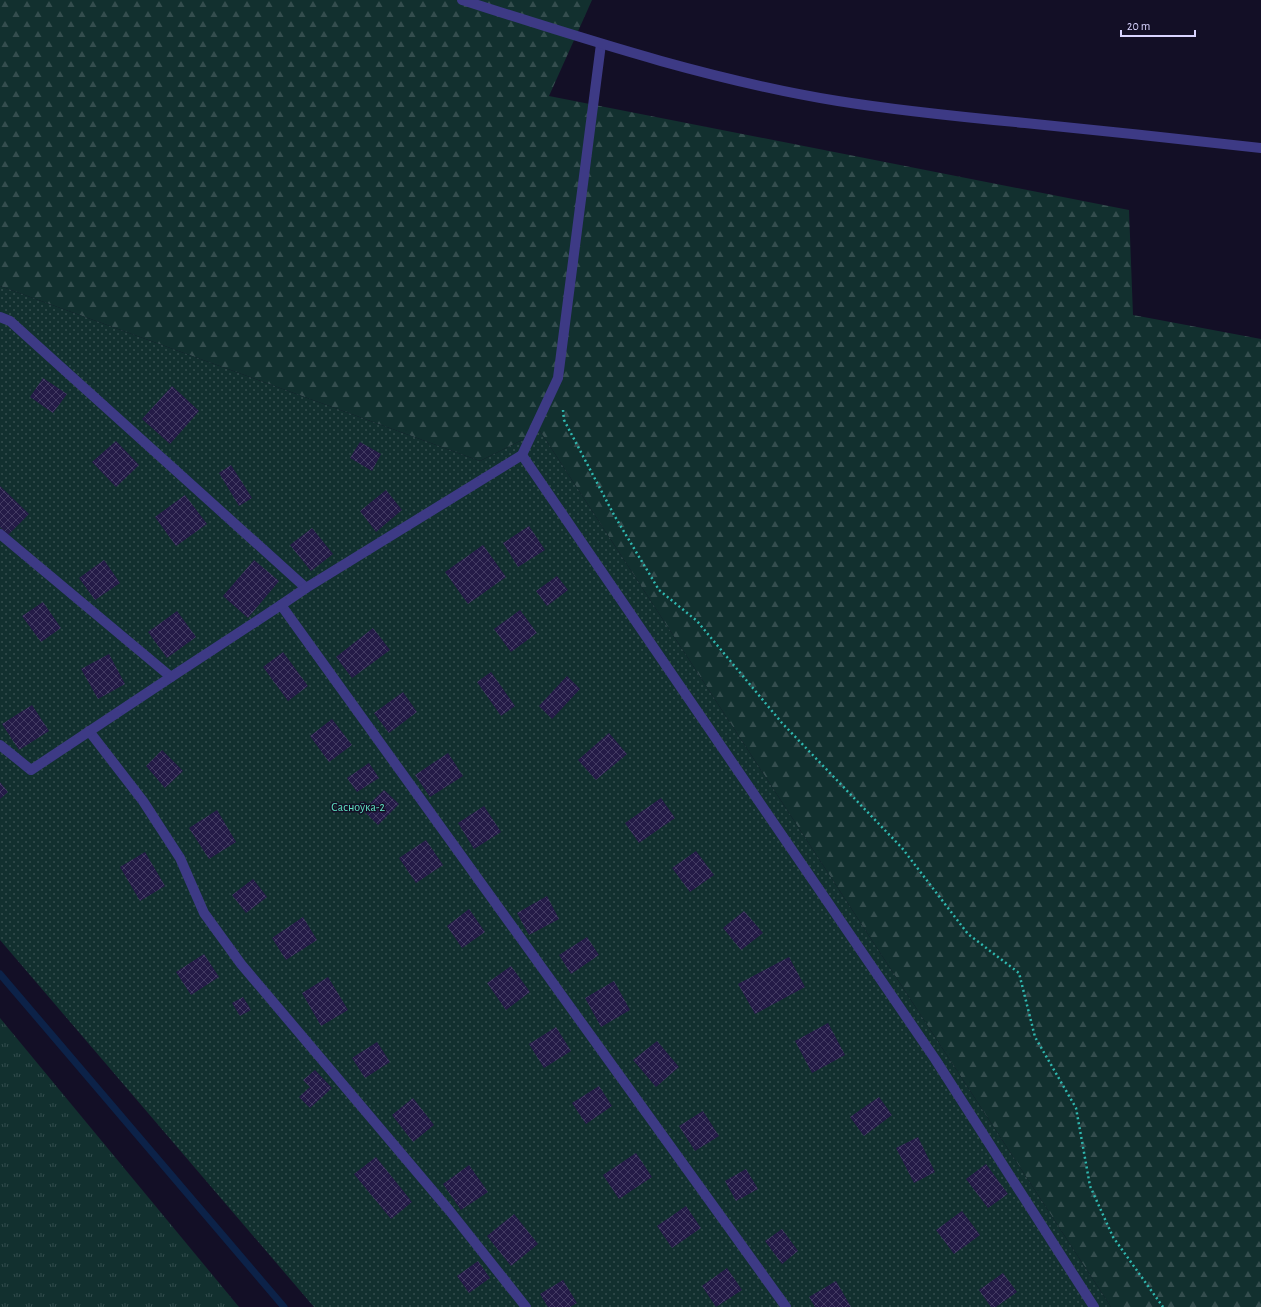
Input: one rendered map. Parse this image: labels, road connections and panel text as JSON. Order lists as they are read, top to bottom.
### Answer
{
  "parks": ["Сасноўка-2"],
  "scale_bar": "20 m"
}
